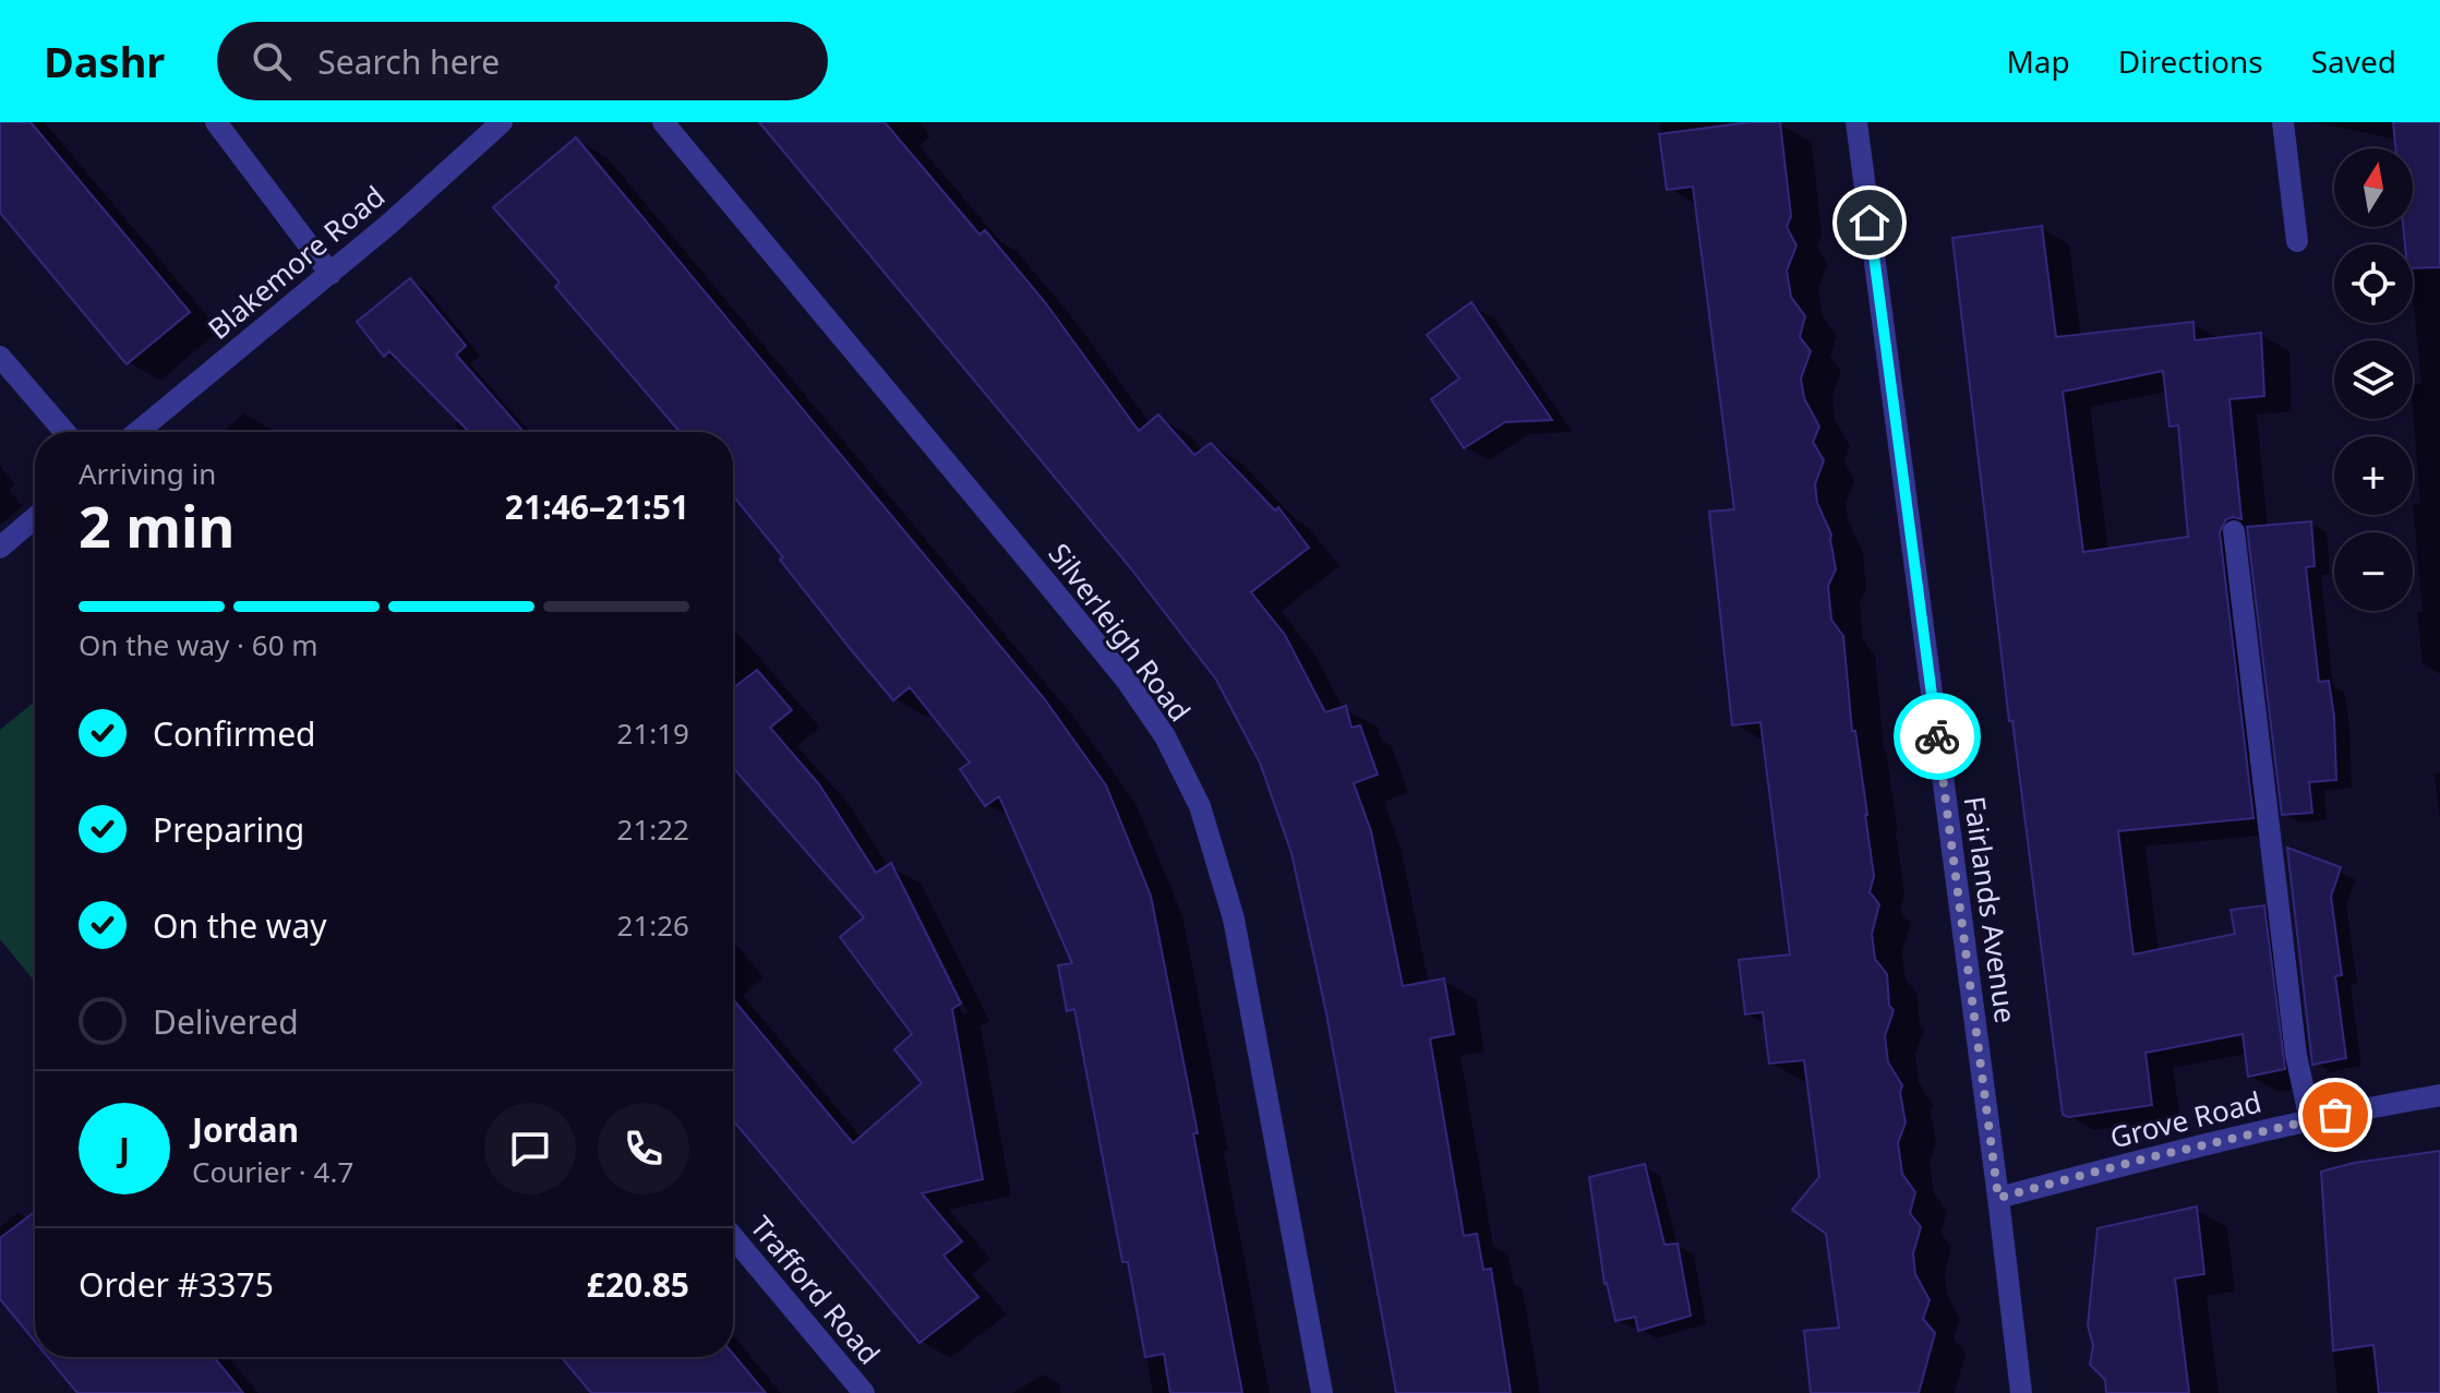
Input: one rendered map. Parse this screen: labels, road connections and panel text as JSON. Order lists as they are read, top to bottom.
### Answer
{
  "streets": {
    "street": [
      "Blakemore Road",
      "Silverleigh Road",
      "Fairlands Avenue",
      "Grove Road",
      "Trafford Road"
    ]
  },
  "crossings": [
    ["Fairlands Avenue", "Grove Road"]
  ],
  "north": "top",
  "page": {
    "header": "Dashr",
    "search": "Search here",
    "nav": ["Map", "Directions", "Saved"],
    "map_buttons": ["+", "−"],
    "heading": ["2 min", "Arriving in", "21:46–21:51"],
    "panel": [
      "Jordan",
      "Courier · 4.7",
      "Order #3375",
      "£20.85"
    ],
    "bar": "On the way · 60 m",
    "list": [
      ["Confirmed", "21:19"],
      ["Preparing", "21:22"],
      ["On the way", "21:26"],
      "Delivered"
    ],
    "round": "J"
  }
}
